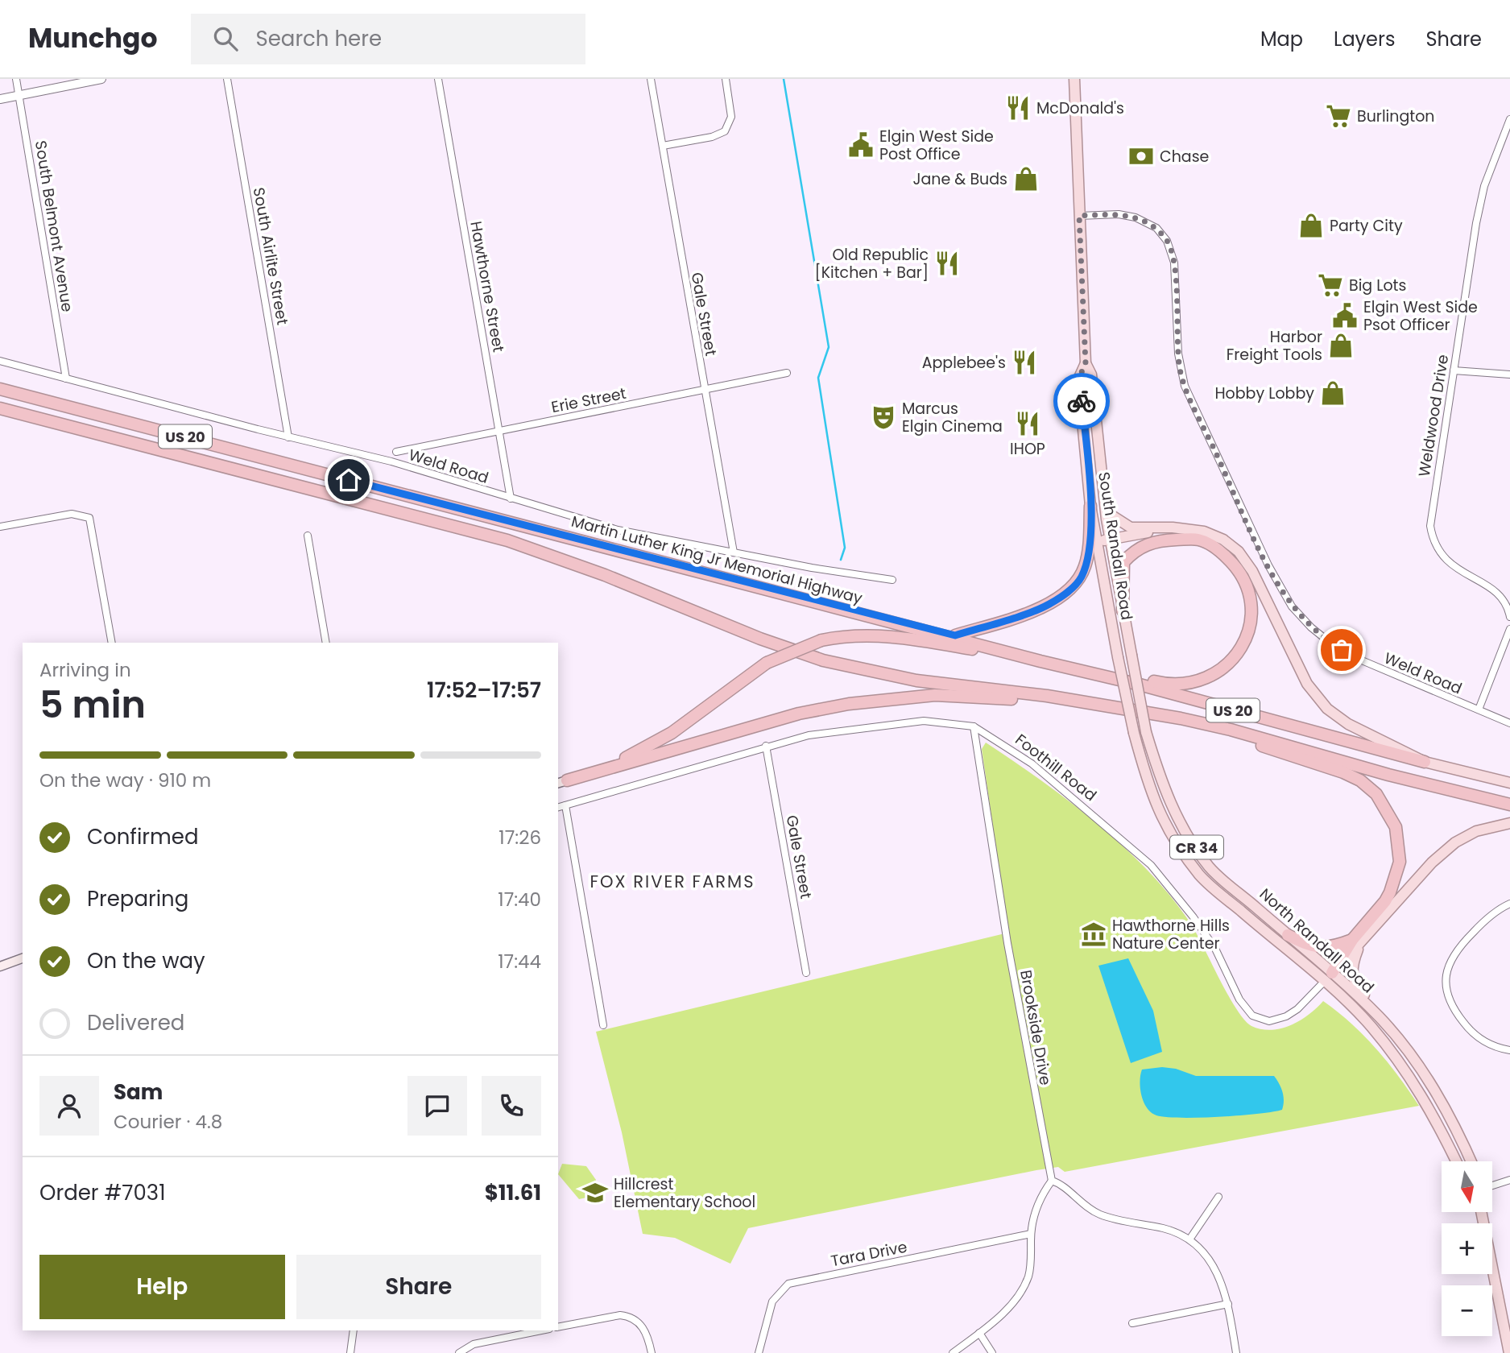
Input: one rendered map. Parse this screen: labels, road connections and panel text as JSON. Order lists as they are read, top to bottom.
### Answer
{
  "streets": {
    "highway": ["US 20", "Martin Luther King Jr Memorial Highway"],
    "main road": ["South Randall Road", "CR 34", "North Randall Road"],
    "street": [
      "South Belmont Avenue",
      "South Airlite Street",
      "Hawthorne Street",
      "Gale Street",
      "Erie Street",
      "Weldwood Drive",
      "Weld Road",
      "Foothill Road",
      "Brookside Drive",
      "Tara Drive"
    ]
  },
  "crossings": [
    ["South Belmont Avenue", "Weld Road"],
    ["South Airlite Street", "Weld Road"],
    ["Hawthorne Street", "Erie Street"],
    ["Hawthorne Street", "Weld Road"],
    ["Gale Street", "Erie Street"],
    ["Gale Street", "Weld Road"],
    ["Gale Street", "Foothill Road"],
    ["US 20", "Martin Luther King Jr Memorial Highway"],
    ["Weld Road", "South Randall Road"],
    ["South Randall Road", "North Randall Road"],
    ["Foothill Road", "North Randall Road"],
    ["Foothill Road", "Brookside Drive"]
  ],
  "districts": ["FOX RIVER FARMS"],
  "places": {
    "restaurant": [
      "McDonald's",
      "Old Republic [Kitchen + Bar]",
      "Applebee's",
      "IHOP"
    ],
    "supermarket": ["Burlington", "Big Lots"],
    "public building": ["Elgin West Side Post Office", "Elgin West Side Psot Officer"],
    "bank": ["Chase"],
    "shop": [
      "Jane & Buds",
      "Party City",
      "Harbor Freight Tools",
      "Hobby Lobby"
    ],
    "theatre": ["Marcus Elgin Cinema"],
    "museum": ["Hawthorne Hills Nature Center"],
    "school or university": ["Hillcrest Elementary School"]
  },
  "north": "bottom",
  "page": {
    "header": "Munchgo",
    "search": "Search here",
    "nav": ["Map", "Layers", "Share"],
    "heading": ["5 min", "Arriving in", "17:52–17:57"],
    "panel": [
      "Sam",
      "Courier · 4.8",
      "Order #7031",
      "$11.61"
    ],
    "bar": "On the way · 910 m",
    "list": [
      ["Confirmed", "17:26"],
      ["Preparing", "17:40"],
      ["On the way", "17:44"],
      "Delivered"
    ],
    "map_buttons": ["+", "−"],
    "buttons": ["Help", "Share"]
  }
}
